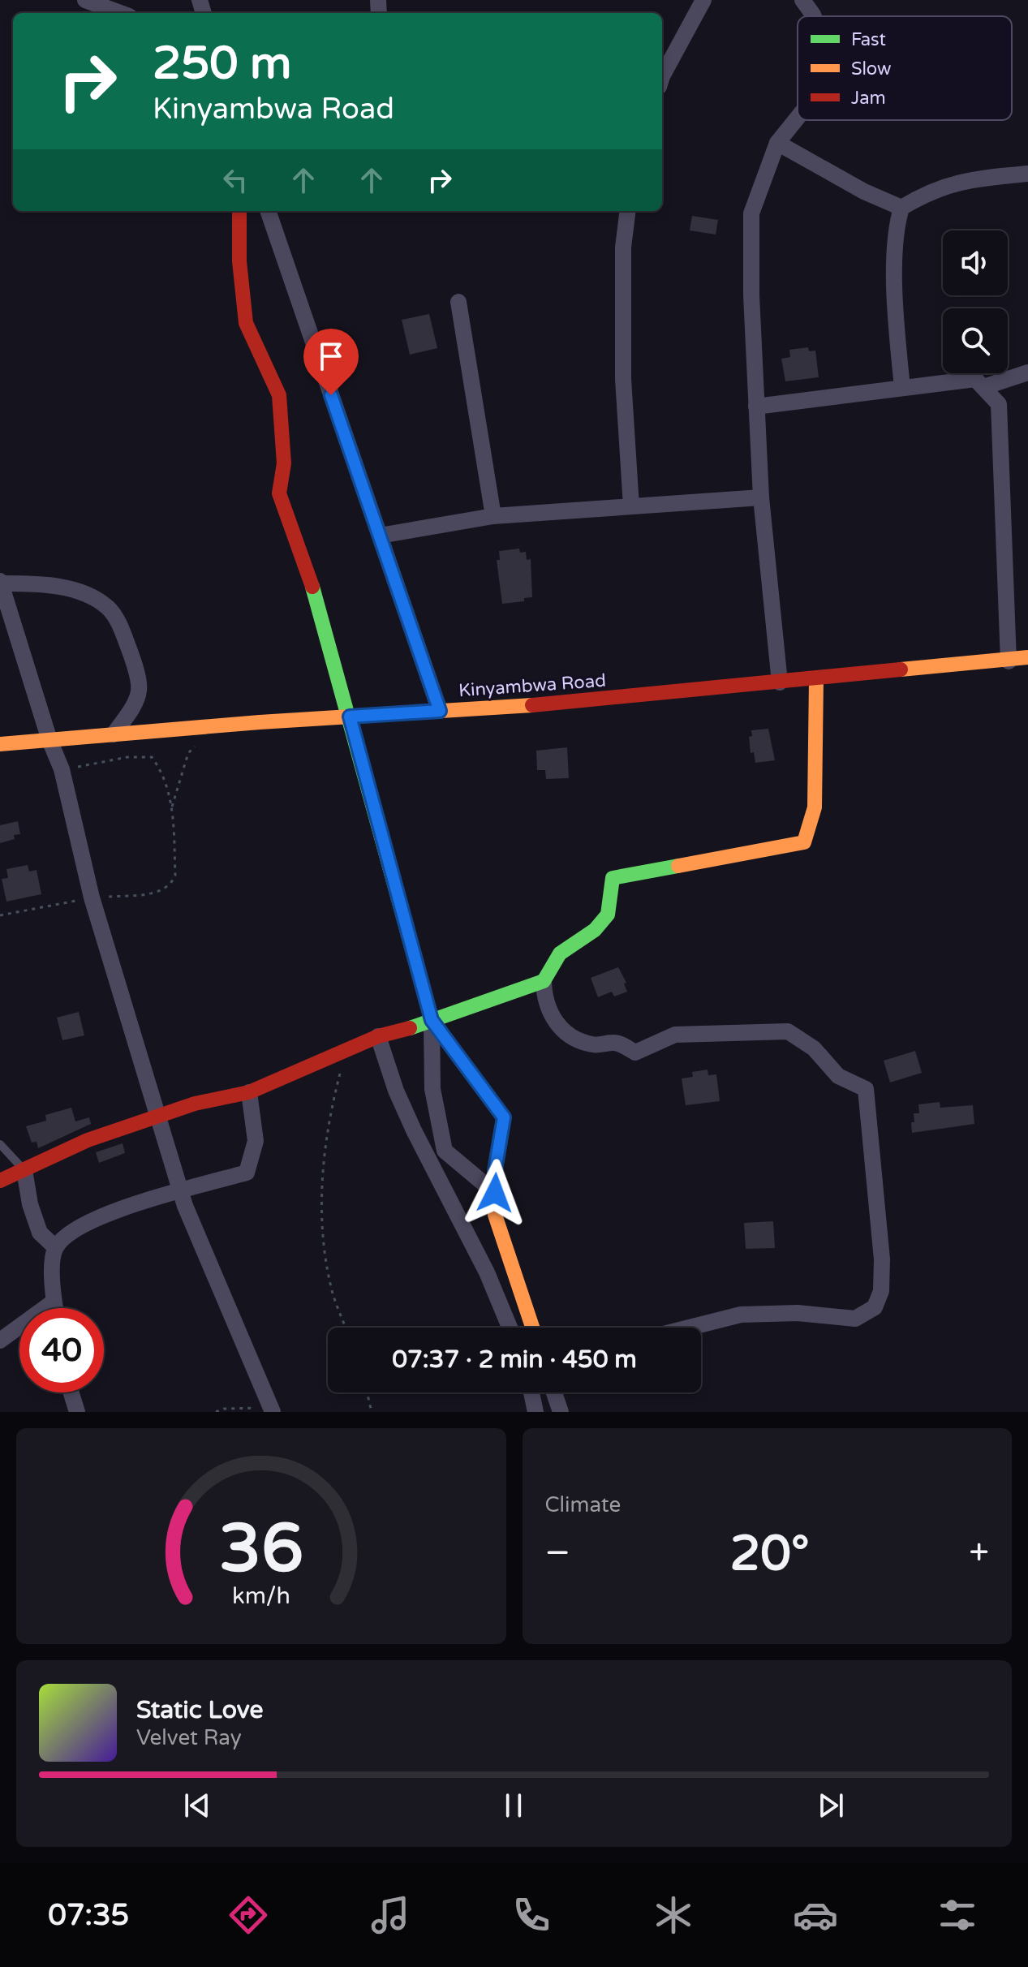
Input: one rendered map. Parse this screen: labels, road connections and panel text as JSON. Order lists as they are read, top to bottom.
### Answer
{
  "streets": {
    "street": ["Kinyambwa Road"]
  },
  "legend": ["Fast", "Slow", "Jam"],
  "page": {
    "turn": ["250 m", "Kinyambwa Road"],
    "limit": "40",
    "trip": "07:37 · 2 min · 450 m",
    "tile": "Climate",
    "heat": ["−", "20°", "+"],
    "song": ["Static Love", "Velvet Ray"],
    "tabs": "07:35",
    "gauge": ["36", "km/h"]
  }
}
